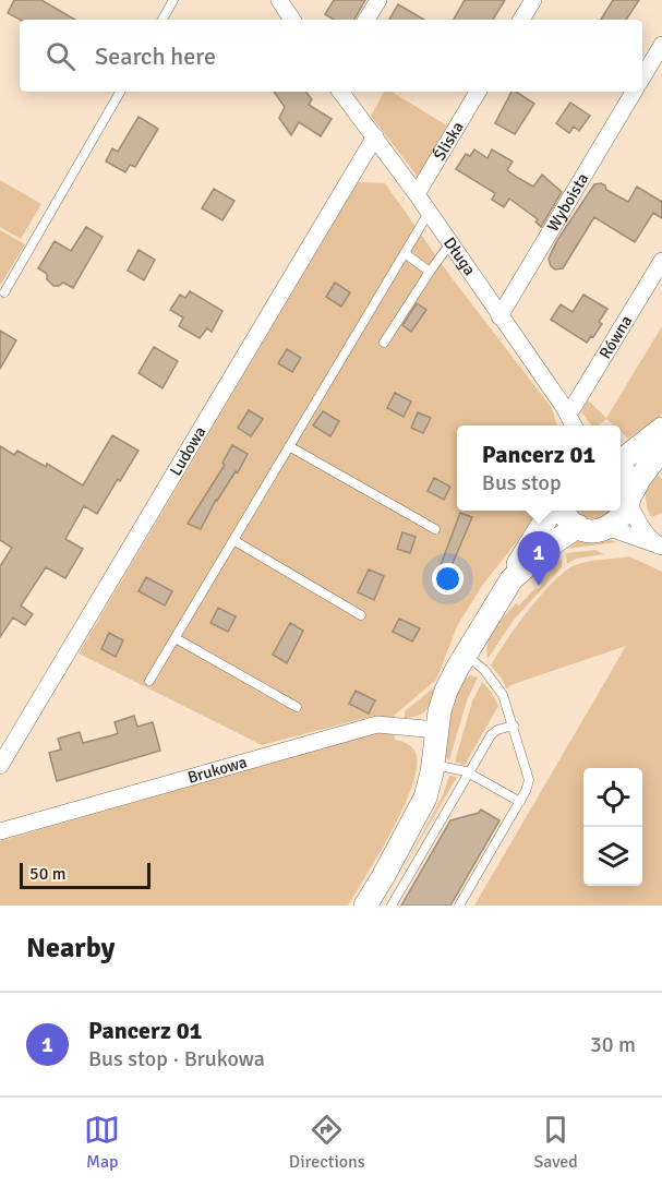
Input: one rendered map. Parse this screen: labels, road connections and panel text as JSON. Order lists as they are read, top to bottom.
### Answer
{
  "streets": {
    "street": [
      "Śliska",
      "Wyboista",
      "Długa",
      "Równa",
      "Ludowa",
      "Brukowa"
    ]
  },
  "crossings": [
    ["Śliska", "Długa"],
    ["Wyboista", "Długa"],
    ["Długa", "Równa"],
    ["Długa", "Ludowa"]
  ],
  "scale_bar": "50 m",
  "page": {
    "search": "Search here",
    "popup": ["Pancerz 01", "Bus stop"],
    "pins": "1",
    "scale": "50 m",
    "heading": "Nearby",
    "list": [
      {
        "mark": "1",
        "name": "Pancerz 01",
        "note": "Bus stop · Brukowa",
        "value": "30 m"
      }
    ],
    "nav": ["Map", "Directions", "Saved"]
  }
}
